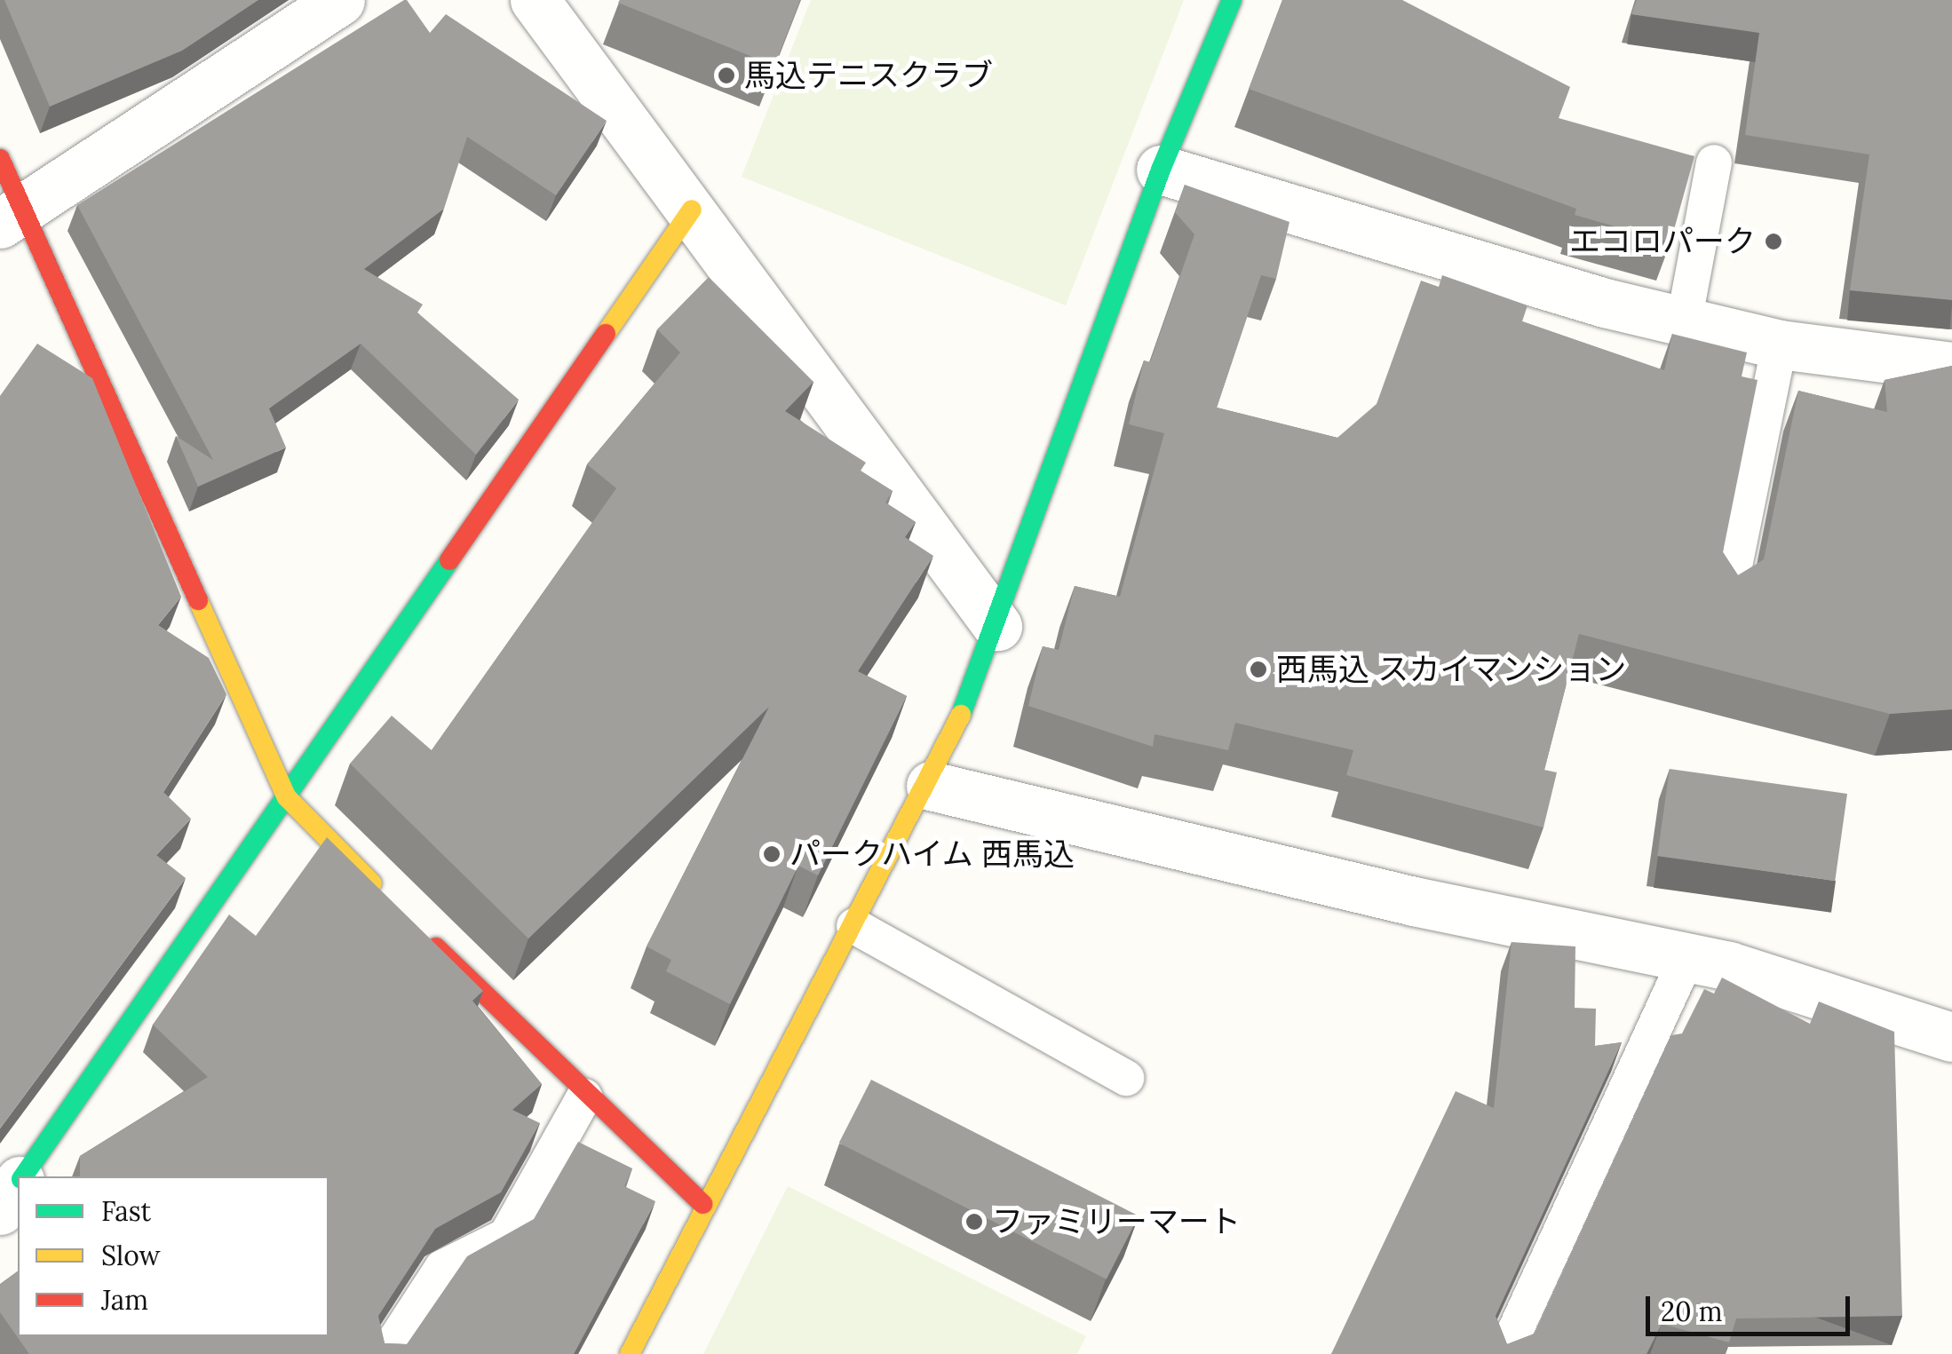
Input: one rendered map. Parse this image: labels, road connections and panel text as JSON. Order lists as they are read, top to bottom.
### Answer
{
  "places": [
    "馬込テニスクラブ",
    "エコロパーク",
    "西馬込 スカイマンション",
    "パークハイム 西馬込",
    "ファミリーマート"
  ],
  "legend": ["Fast", "Slow", "Jam"],
  "scale_bar": "20 m"
}
